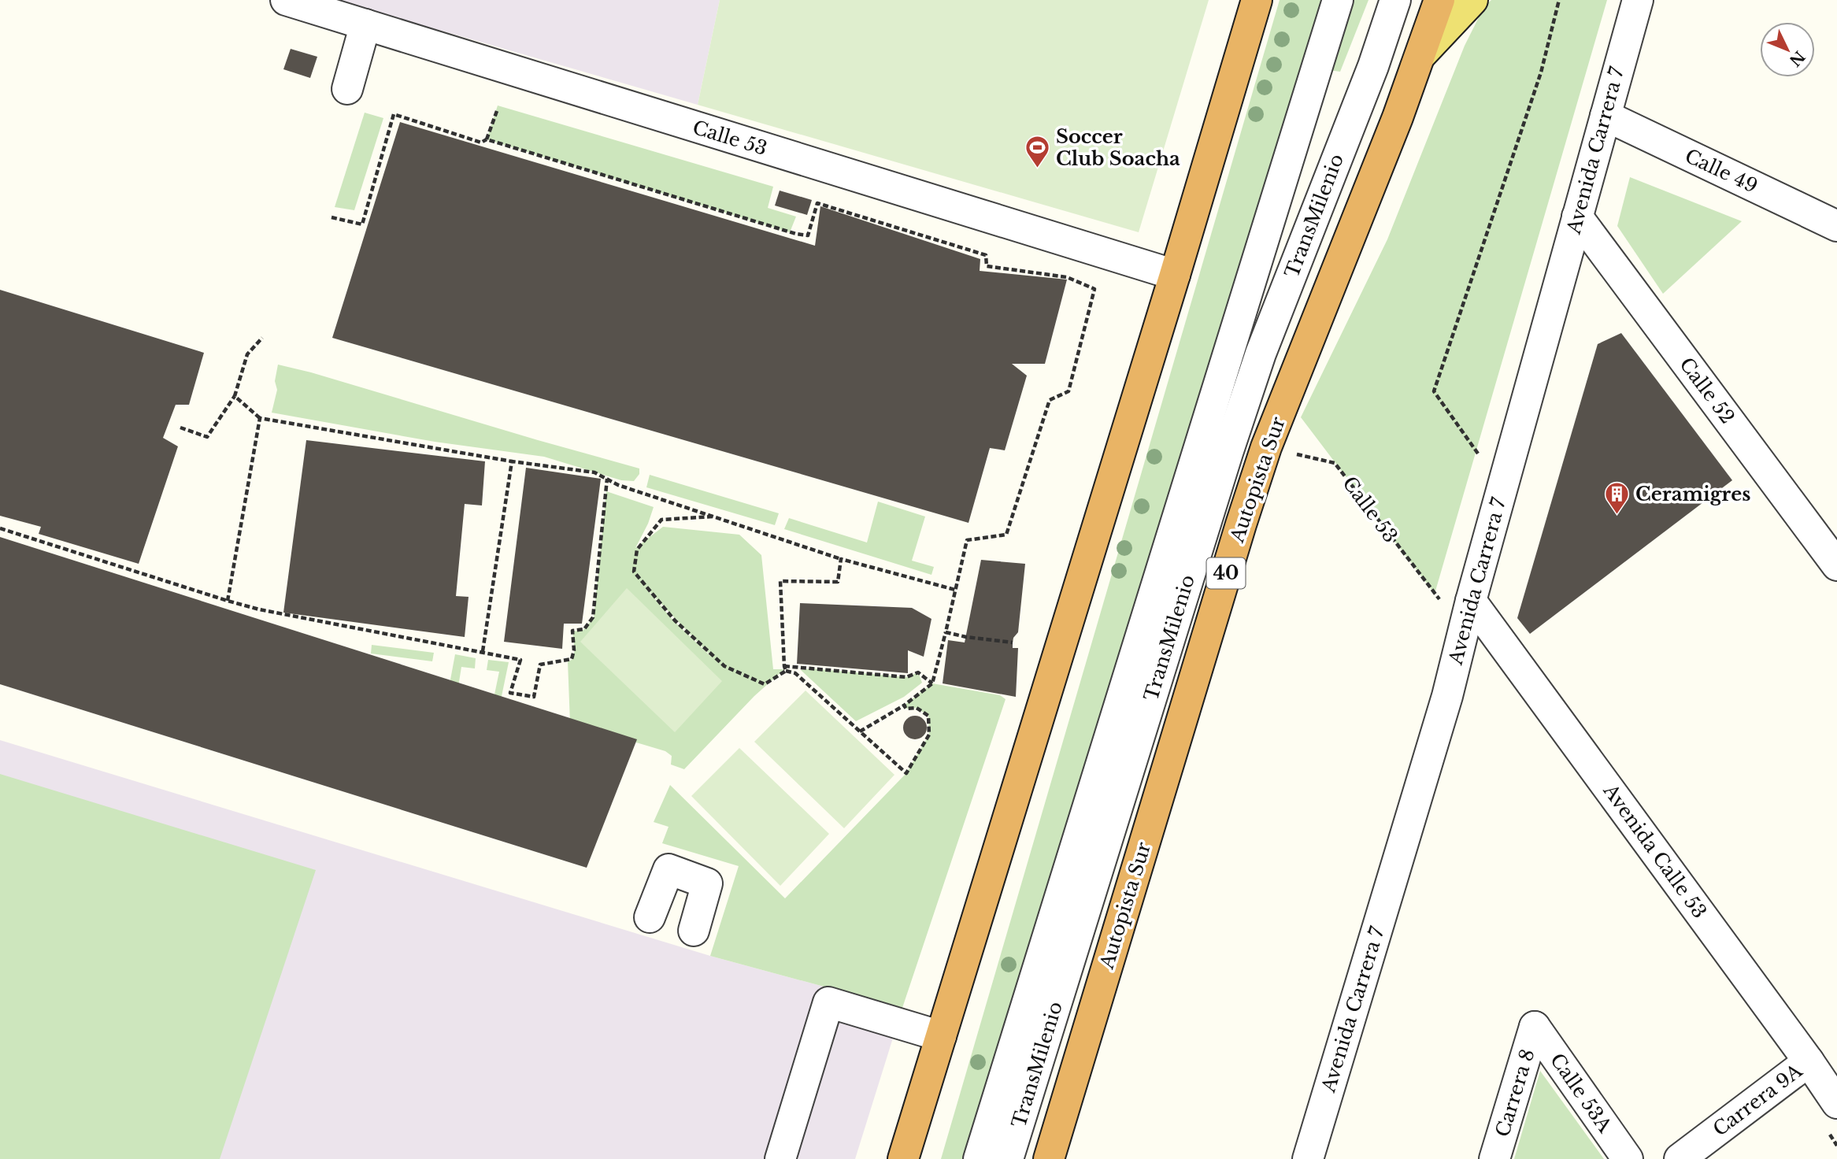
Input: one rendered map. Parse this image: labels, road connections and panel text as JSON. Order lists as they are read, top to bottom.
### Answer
{
  "streets": {
    "highway": ["Autopista Sur", "40"],
    "street": [
      "Calle 53",
      "Avenida Carrera 7",
      "Calle 49",
      "TransMilenio",
      "Calle 52",
      "Avenida Calle 53",
      "Carrera 8",
      "Calle 53A",
      "Carrera 9A"
    ]
  },
  "crossings": [
    ["Calle 53", "Avenida Carrera 7"],
    ["Calle 53", "Autopista Sur"],
    ["Calle 53", "Avenida Calle 53"],
    ["Avenida Carrera 7", "Calle 49"],
    ["Avenida Carrera 7", "Calle 52"],
    ["Avenida Carrera 7", "Avenida Calle 53"],
    ["Avenida Calle 53", "Carrera 9A"],
    ["Carrera 8", "Calle 53A"]
  ],
  "places": {
    "sports": ["Soccer Club Soacha"],
    "building": ["Ceramigres"]
  },
  "north": "bottom right"
}
